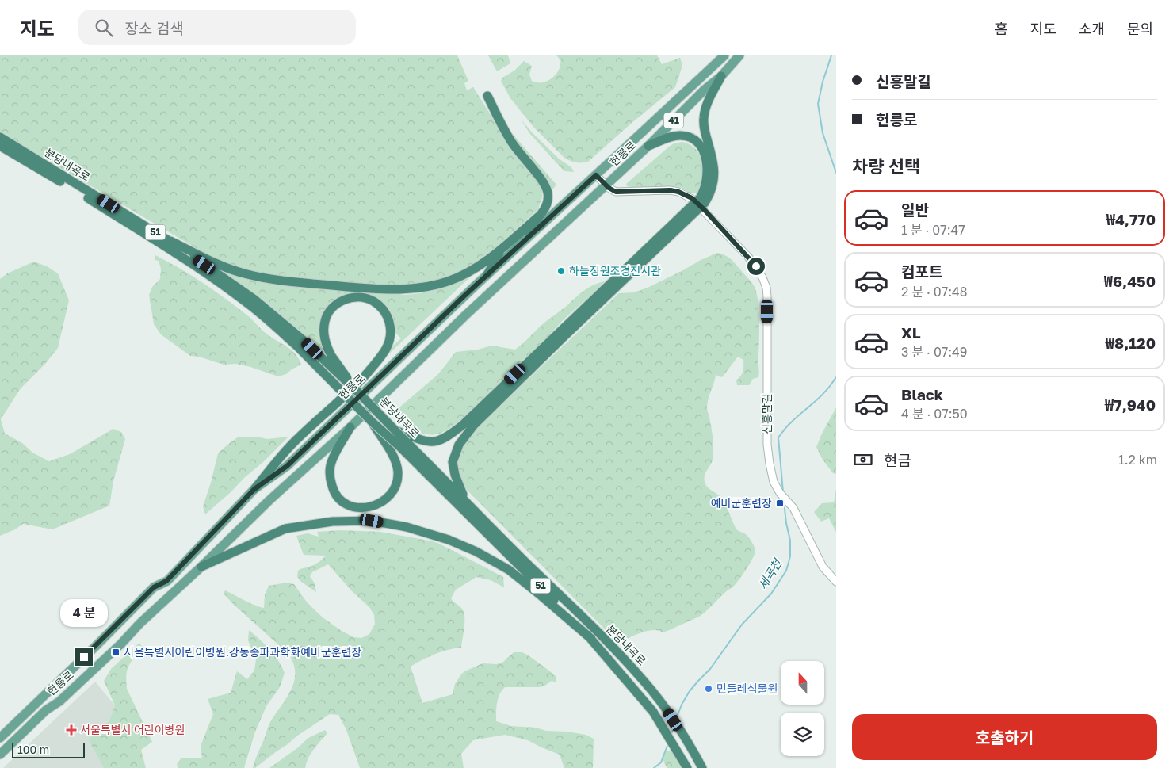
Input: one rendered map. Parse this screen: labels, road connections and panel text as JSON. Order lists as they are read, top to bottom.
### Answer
{
  "streets": {
    "highway": ["분당내곡로", "51"],
    "main road": ["41", "헌릉로"],
    "street": ["신흥말길"]
  },
  "crossings": [
    ["헌릉로", "신흥말길"]
  ],
  "water": ["세곡천"],
  "places": {
    "other": ["하늘정원조경전시관", "민들레식물원"],
    "transit": ["예비군훈련장", "서울특별시어린이병원.강동송파과학화예비군훈련장"],
    "health": ["서울특별시 어린이병원"]
  },
  "scale_bar": "100 m",
  "north": "top",
  "page": {
    "header": "지도",
    "search": "장소 검색",
    "nav": [
      "홈",
      "지도",
      "소개",
      "문의"
    ],
    "banner": ["신흥말길", "헌릉로"],
    "heading": "차량 선택",
    "list": [
      {
        "name": "일반",
        "note": "1 분 · 07:47",
        "value": "₩4,770"
      },
      {
        "name": "컴포트",
        "note": "2 분 · 07:48",
        "value": "₩6,450"
      },
      {
        "name": "XL",
        "note": "3 분 · 07:49",
        "value": "₩8,120"
      },
      {
        "name": "Black",
        "note": "4 분 · 07:50",
        "value": "₩7,940"
      }
    ],
    "pay": ["현금", "1.2 km"],
    "bubble": "4 분",
    "buttons": "호출하기",
    "scale": "100 m"
  }
}
